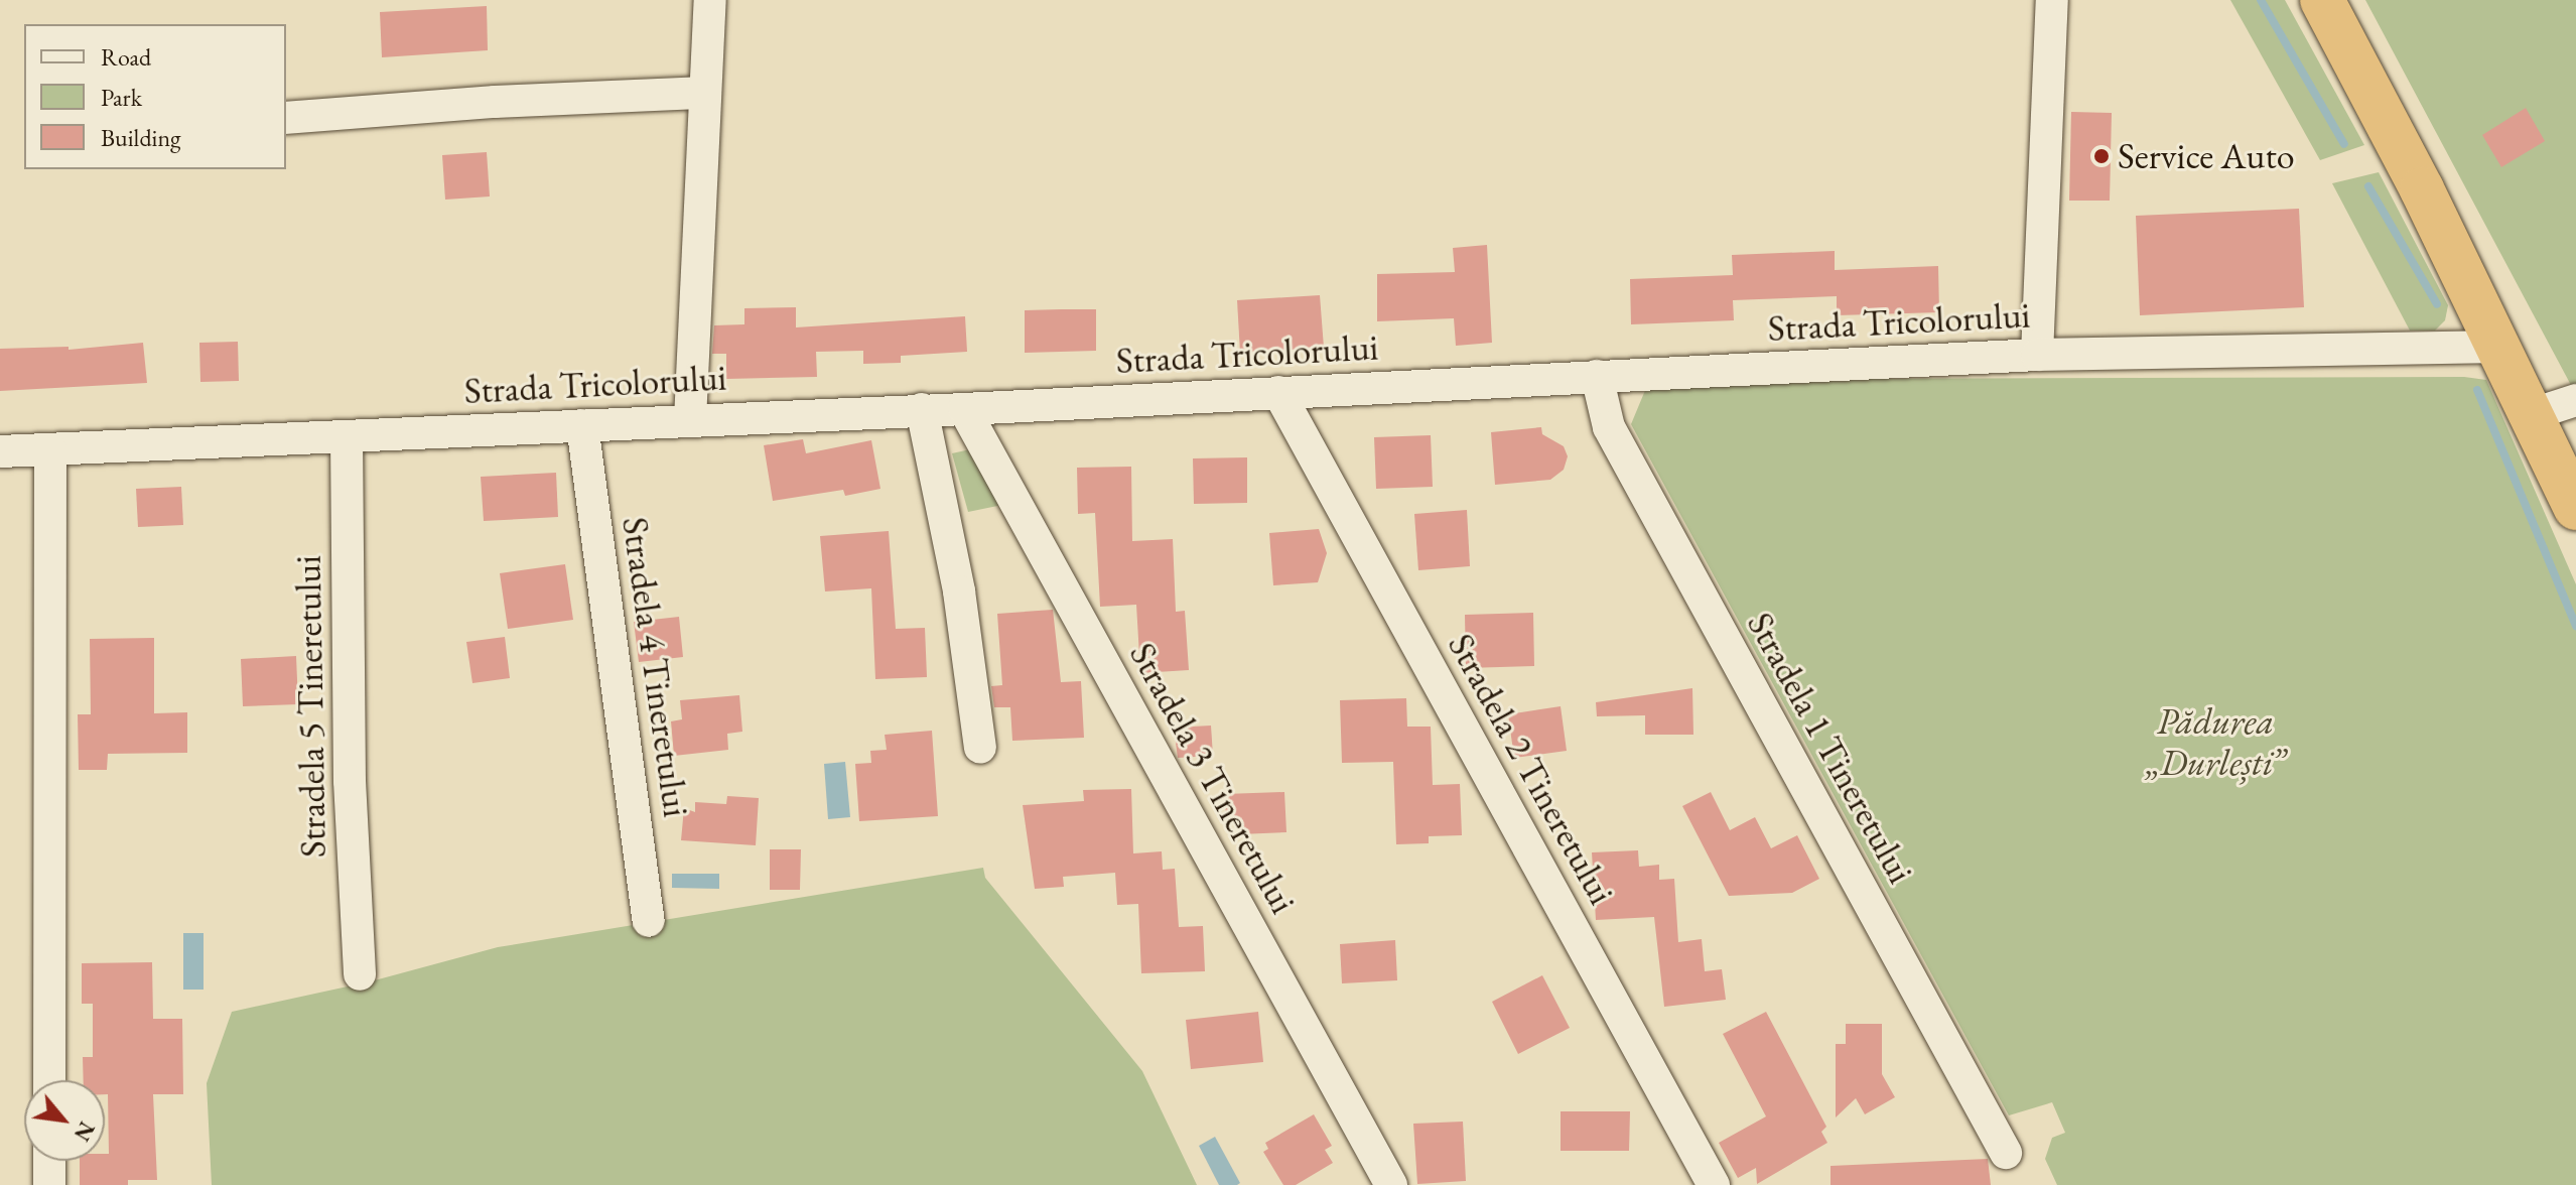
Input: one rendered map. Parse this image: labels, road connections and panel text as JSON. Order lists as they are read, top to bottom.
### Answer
{
  "streets": {
    "street": [
      "Strada Tricolorului",
      "Stradela 4 Tineretului",
      "Stradela 5 Tineretului",
      "Stradela 1 Tineretului",
      "Stradela 2 Tineretului",
      "Stradela 3 Tineretului"
    ]
  },
  "crossings": [
    ["Strada Tricolorului", "Stradela 4 Tineretului"],
    ["Strada Tricolorului", "Stradela 5 Tineretului"],
    ["Strada Tricolorului", "Stradela 1 Tineretului"],
    ["Strada Tricolorului", "Stradela 2 Tineretului"],
    ["Strada Tricolorului", "Stradela 3 Tineretului"]
  ],
  "parks": ["Pădurea „Durlești”"],
  "places": ["Service Auto"],
  "legend": ["Road", "Park", "Building"],
  "north": "bottom right"
}
